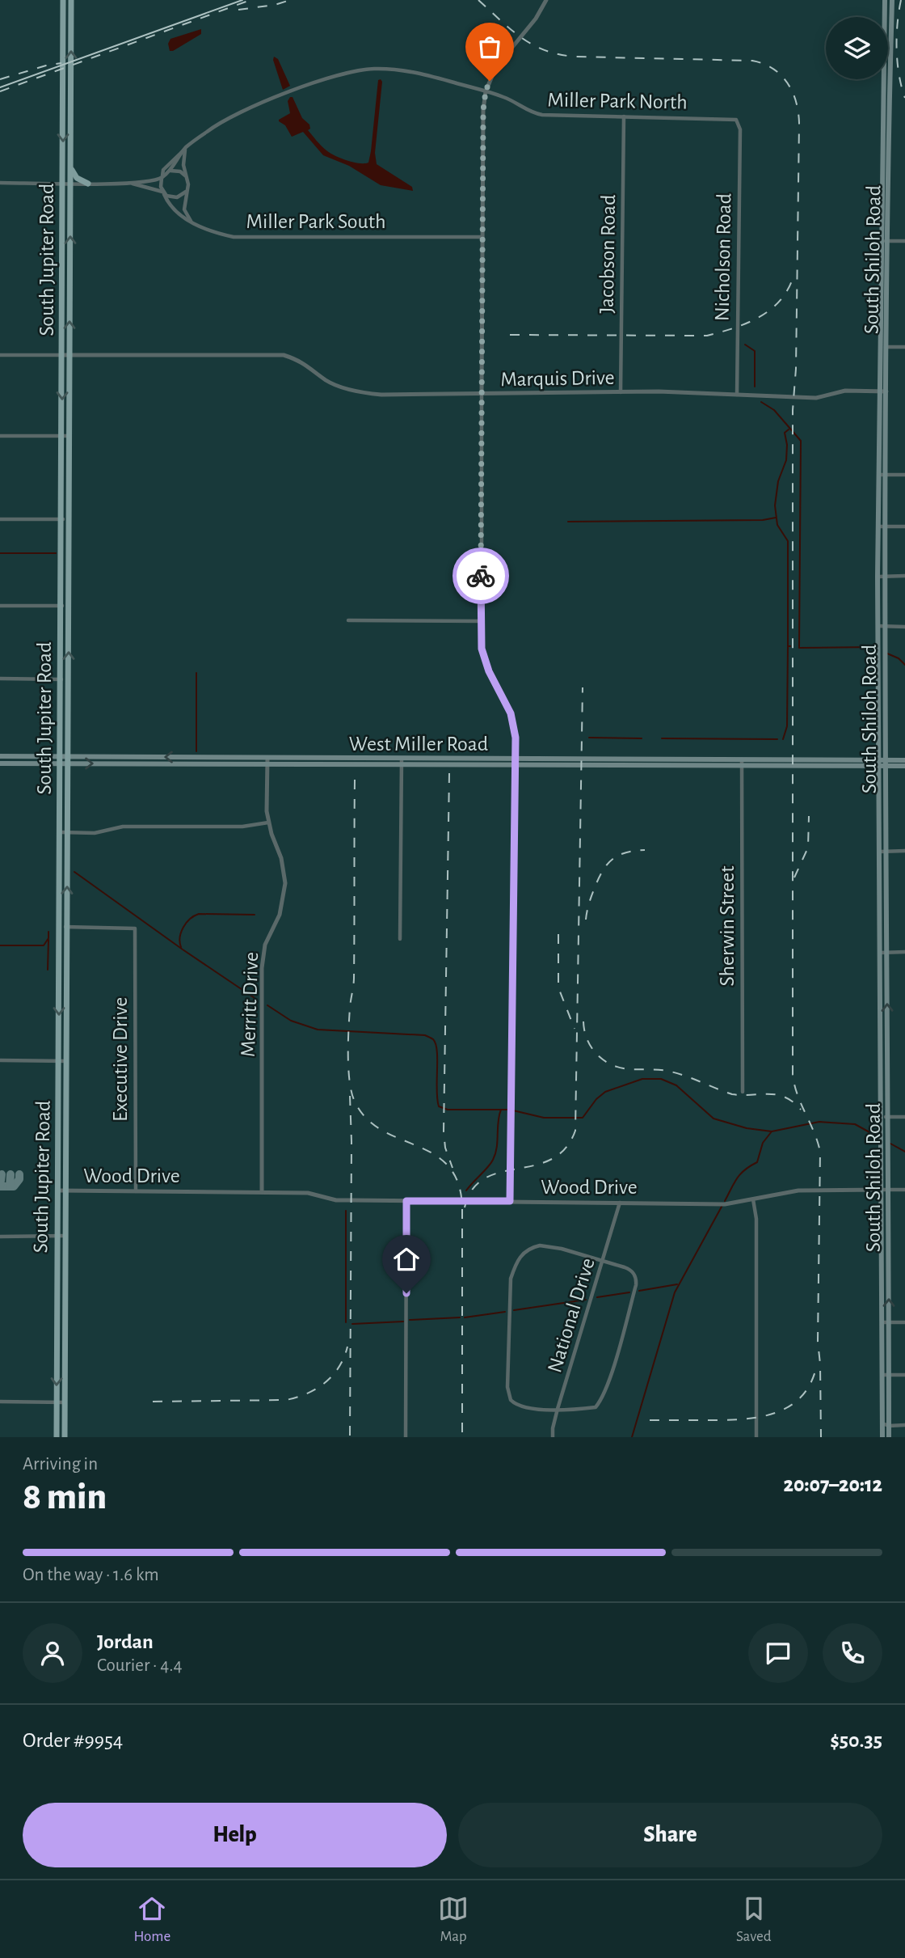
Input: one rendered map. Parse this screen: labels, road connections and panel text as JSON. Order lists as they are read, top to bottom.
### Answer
{
  "streets": {
    "main road": ["South Jupiter Road", "South Shiloh Road", "West Miller Road"],
    "street": [
      "Miller Park North",
      "Miller Park South",
      "Jacobson Road",
      "Nicholson Road",
      "Marquis Drive",
      "Sherwin Street",
      "Merritt Drive",
      "Executive Drive",
      "Wood Drive",
      "National Drive"
    ]
  },
  "crossings": [
    ["Miller Park North", "Miller Park South"],
    ["Miller Park North", "Jacobson Road"],
    ["Miller Park North", "Nicholson Road"],
    ["Jacobson Road", "Marquis Drive"],
    ["Nicholson Road", "Marquis Drive"],
    ["South Jupiter Road", "Marquis Drive"],
    ["South Jupiter Road", "West Miller Road"],
    ["South Jupiter Road", "Executive Drive"],
    ["South Jupiter Road", "Wood Drive"],
    ["South Shiloh Road", "Marquis Drive"],
    ["South Shiloh Road", "West Miller Road"],
    ["South Shiloh Road", "Wood Drive"],
    ["West Miller Road", "Sherwin Street"],
    ["West Miller Road", "Merritt Drive"],
    ["Merritt Drive", "Wood Drive"],
    ["Executive Drive", "Wood Drive"],
    ["Wood Drive", "National Drive"]
  ],
  "page": {
    "heading": ["8 min", "Arriving in", "20:07–20:12"],
    "panel": [
      "Jordan",
      "Courier · 4.4",
      "Order #9954",
      "$50.35"
    ],
    "bar": "On the way · 1.6 km",
    "buttons": ["Help", "Share"],
    "tabs": ["Home", "Map", "Saved"]
  }
}
